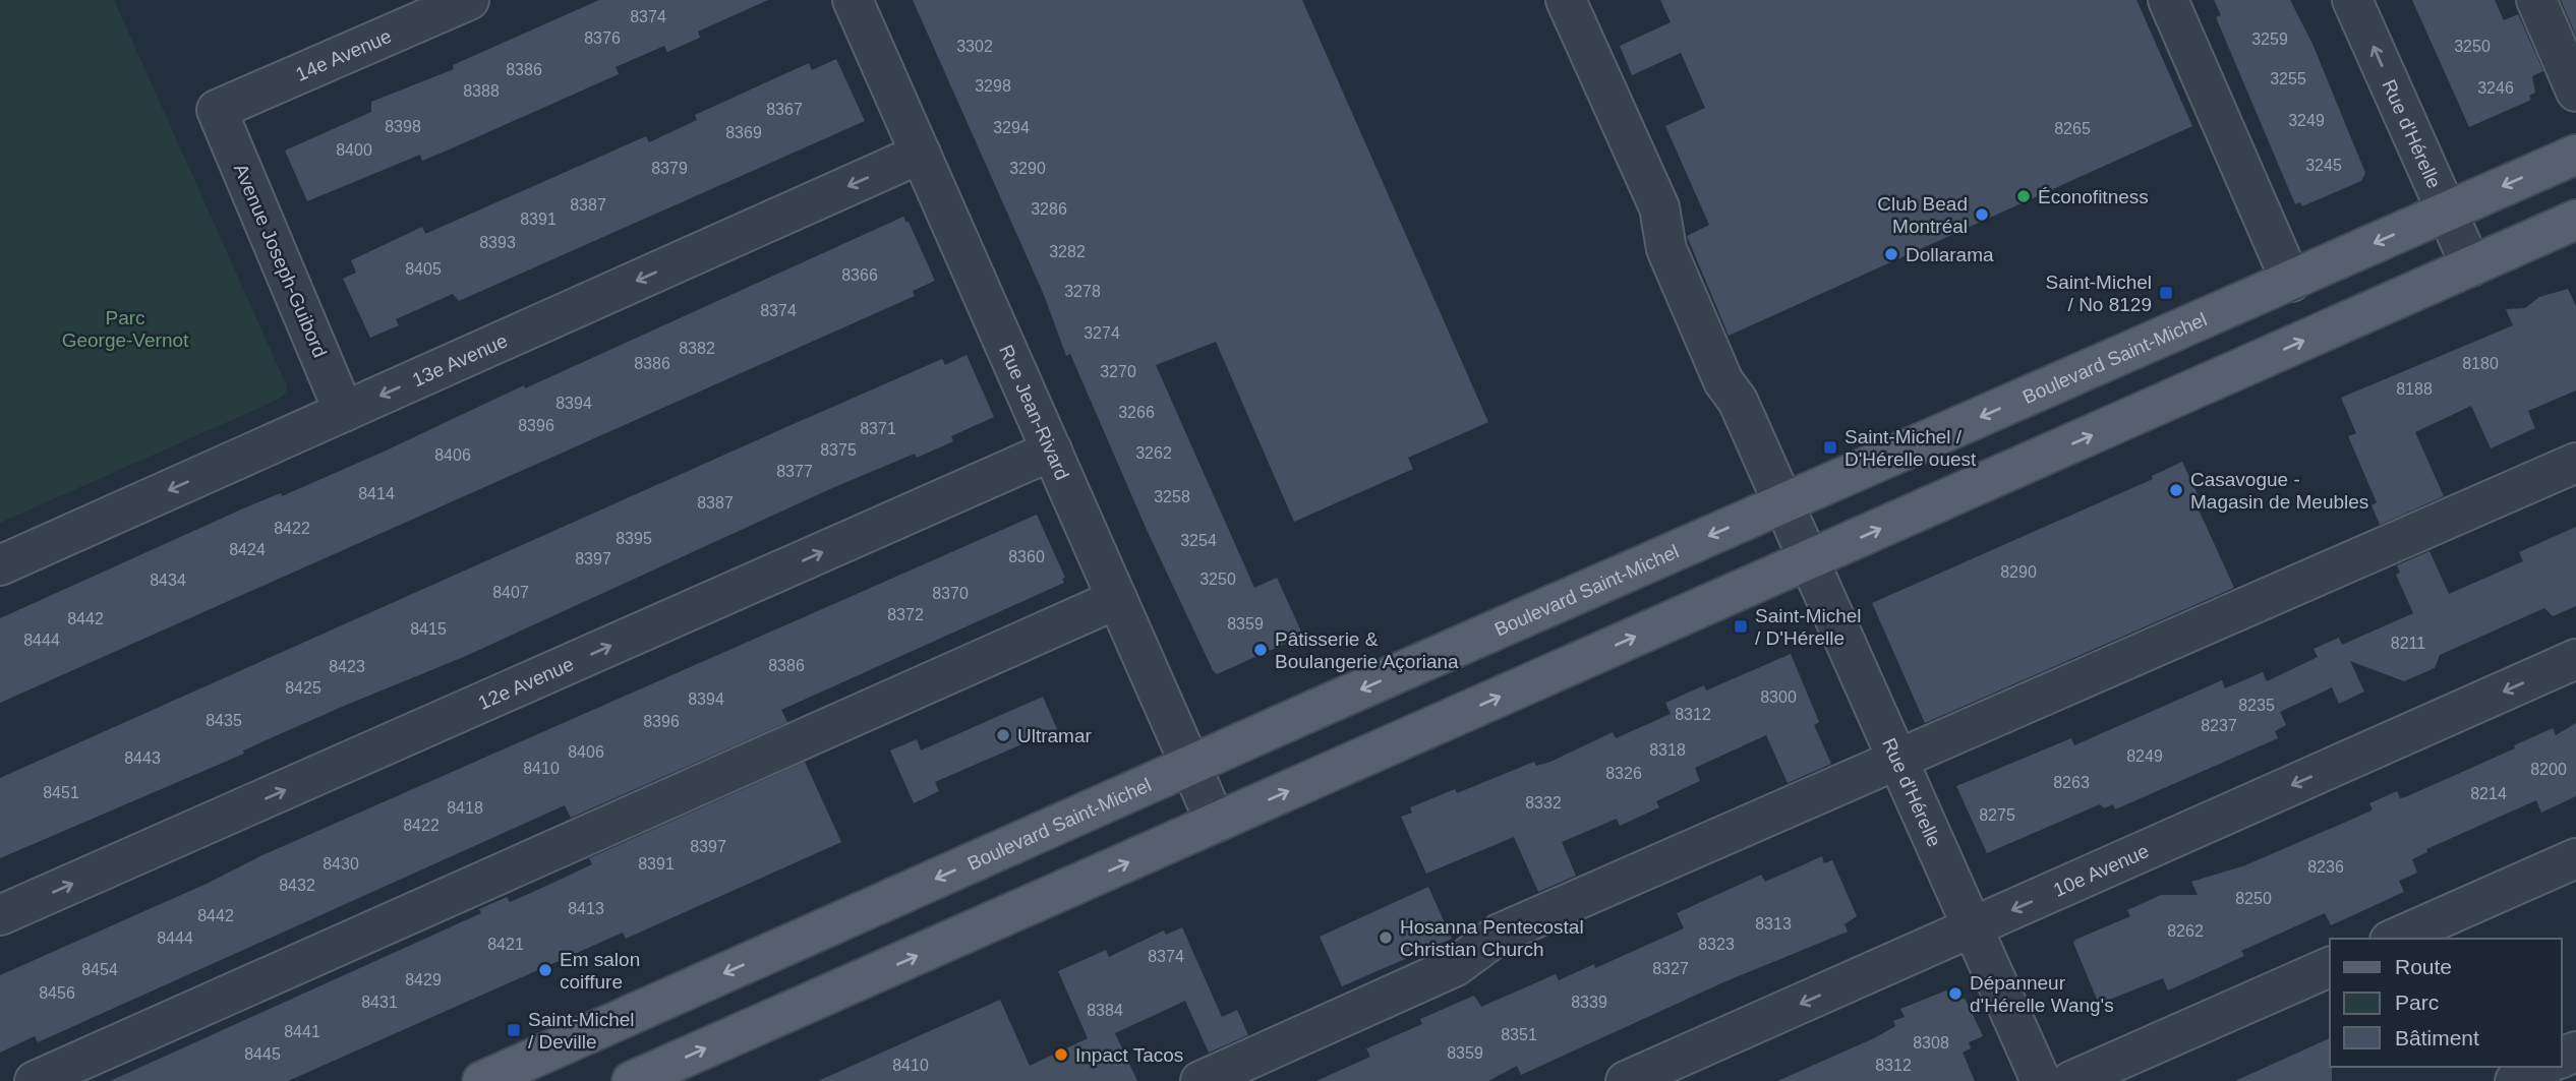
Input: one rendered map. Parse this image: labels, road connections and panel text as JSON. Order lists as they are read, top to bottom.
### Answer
{
  "streets": {
    "main road": ["Boulevard Saint-Michel"],
    "street": [
      "14e Avenue",
      "Rue d'Hérelle",
      "Avenue Joseph-Guibord",
      "13e Avenue",
      "Rue Jean-Rivard",
      "12e Avenue",
      "10e Avenue"
    ]
  },
  "crossings": [
    ["14e Avenue", "Avenue Joseph-Guibord"],
    ["Rue d'Hérelle", "Boulevard Saint-Michel"],
    ["Rue d'Hérelle", "10e Avenue"],
    ["Avenue Joseph-Guibord", "13e Avenue"],
    ["Boulevard Saint-Michel", "Rue Jean-Rivard"],
    ["13e Avenue", "Rue Jean-Rivard"],
    ["Rue Jean-Rivard", "12e Avenue"]
  ],
  "one_way": ["13e Avenue"],
  "parks": ["Parc George-Vernot"],
  "places": {
    "other": [
      "Éconofitness",
      "Club Bead Montréal",
      "Dollarama",
      "Casavogue - Magasin de Meubles",
      "Pâtisserie & Boulangerie Açoriana",
      "Ultramar",
      "Hosanna Pentecostal Christian Church",
      "Em salon coiffure",
      "Dépanneur d'Hérelle Wang's",
      "Inpact Tacos"
    ],
    "transit": [
      "Saint-Michel / No 8129",
      "Saint-Michel / D'Hérelle ouest",
      "Saint-Michel / D'Hérelle",
      "Saint-Michel / Deville"
    ]
  },
  "house_numbers": [
    "8374",
    "8376",
    "3259",
    "3302",
    "3250",
    "8386",
    "3255",
    "3298",
    "3246",
    "8388",
    "8367",
    "3249",
    "8398",
    "3294",
    "8265",
    "8369",
    "8400",
    "3245",
    "8379",
    "3290",
    "8387",
    "3286",
    "8391",
    "8393",
    "3282",
    "8405",
    "8366",
    "3278",
    "8374",
    "3274",
    "8382",
    "8386",
    "8180",
    "3270",
    "8188",
    "8394",
    "3266",
    "8396",
    "8371",
    "8375",
    "3262",
    "8406",
    "8377",
    "8414",
    "3258",
    "8387",
    "8422",
    "8395",
    "3254",
    "8424",
    "8360",
    "8397",
    "8290",
    "3250",
    "8434",
    "8407",
    "8370",
    "8372",
    "8442",
    "8359",
    "8415",
    "8444",
    "8211",
    "8386",
    "8423",
    "8425",
    "8300",
    "8394",
    "8235",
    "8312",
    "8435",
    "8396",
    "8237",
    "8318",
    "8406",
    "8249",
    "8443",
    "8410",
    "8200",
    "8326",
    "8263",
    "8451",
    "8214",
    "8332",
    "8418",
    "8275",
    "8422",
    "8397",
    "8430",
    "8391",
    "8236",
    "8432",
    "8250",
    "8413",
    "8442",
    "8313",
    "8262",
    "8444",
    "8421",
    "8323",
    "8374",
    "8327",
    "8454",
    "8429",
    "8456",
    "8431",
    "8339",
    "8384",
    "8441",
    "8351",
    "8308",
    "8359",
    "8445",
    "8410",
    "8312"
  ],
  "legend": ["Route", "Parc", "Bâtiment"]
}
